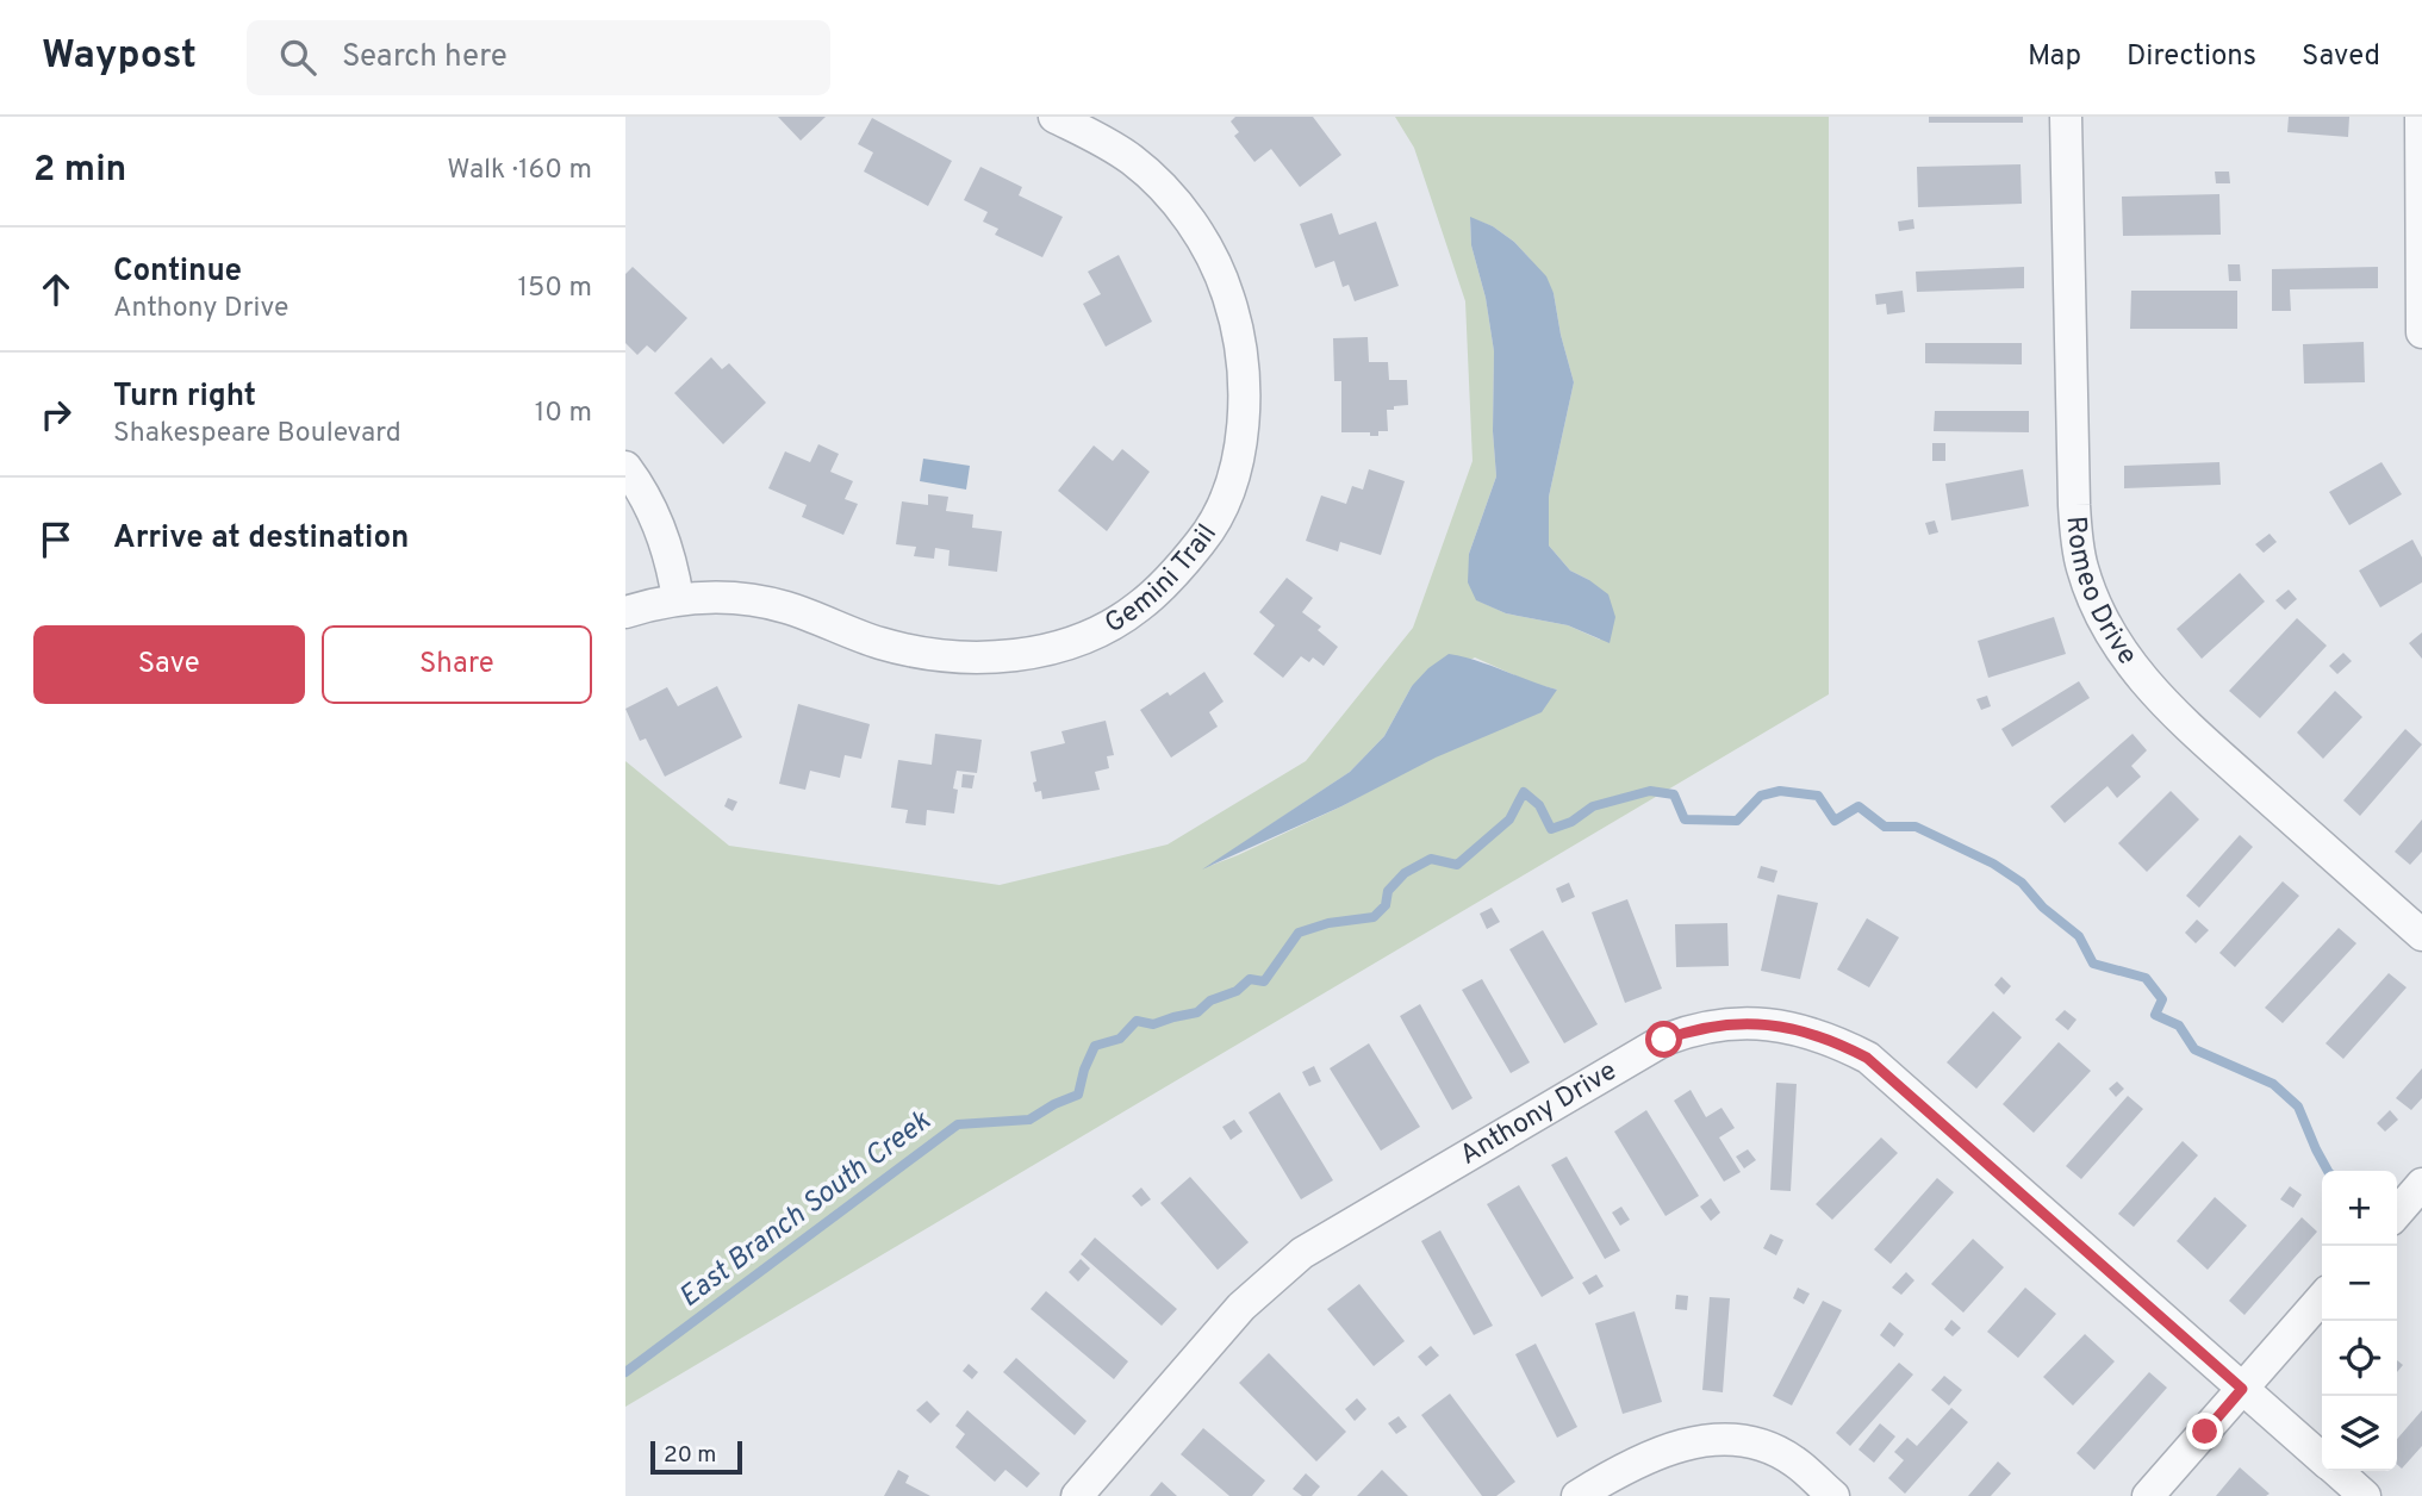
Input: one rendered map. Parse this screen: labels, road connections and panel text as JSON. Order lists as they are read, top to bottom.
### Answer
{
  "streets": {
    "street": ["Gemini Trail", "Romeo Drive", "Anthony Drive"]
  },
  "water": ["East Branch South Creek"],
  "scale_bar": "20 m",
  "page": {
    "header": "Waypost",
    "search": "Search here",
    "nav": ["Map", "Directions", "Saved"],
    "heading": ["2 min", "Walk · 160 m"],
    "list": [
      ["Continue", "Anthony Drive", "150 m"],
      ["Turn right", "Shakespeare Boulevard", "10 m"],
      "Arrive at destination"
    ],
    "buttons": ["Save", "Share"],
    "map_buttons": ["+", "−"],
    "scale": "20 m"
  }
}
